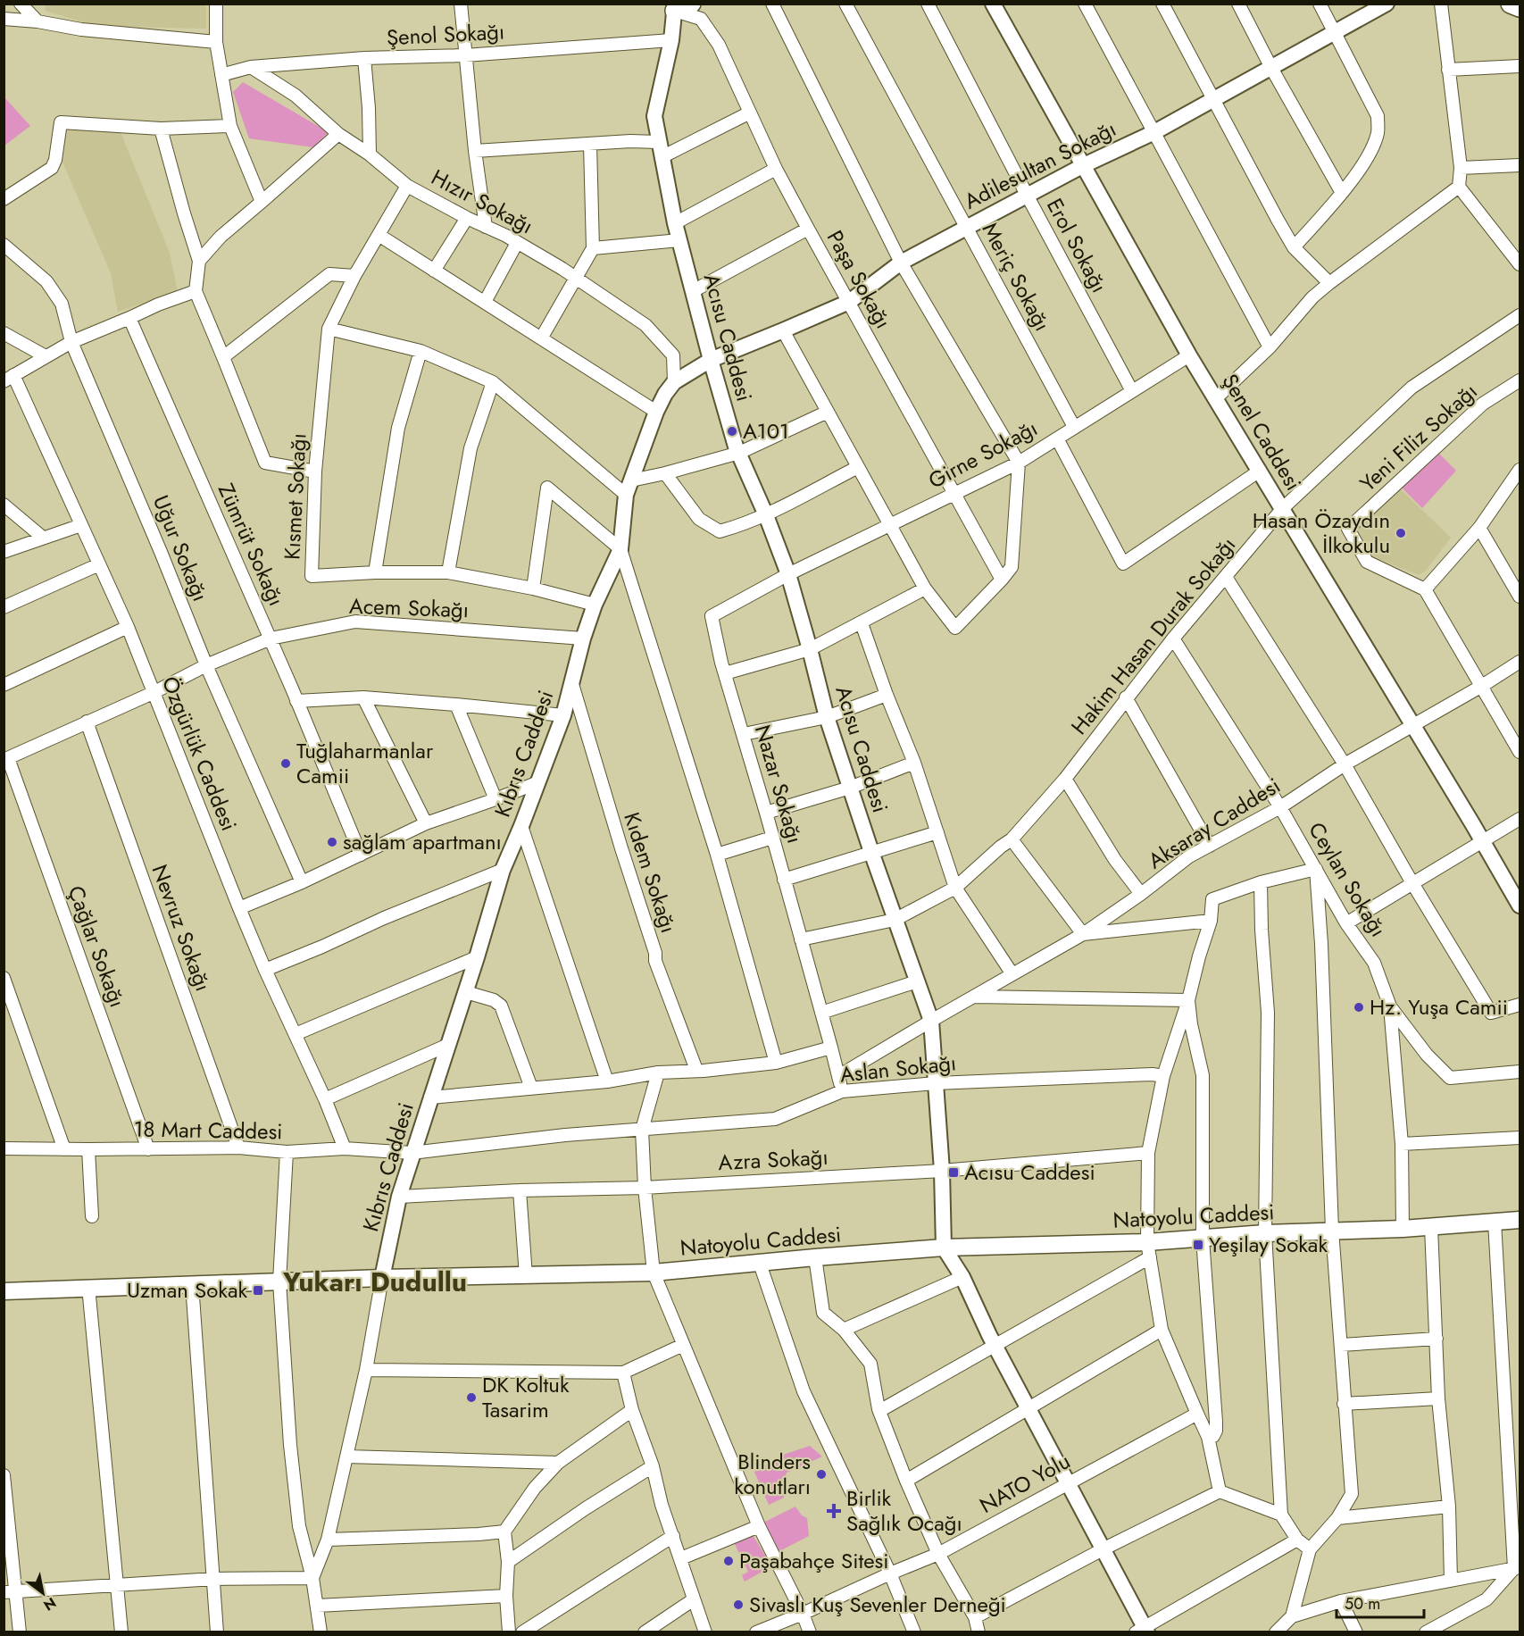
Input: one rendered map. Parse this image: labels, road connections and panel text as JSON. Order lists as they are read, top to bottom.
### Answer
{
  "streets": {
    "main road": ["Natoyolu Caddesi"],
    "street": [
      "Şenol Sokağı",
      "Adilesultan Sokağı",
      "Hızır Sokağı",
      "Erol Sokağı",
      "Meriç Sokağı",
      "Paşa Sokağı",
      "Acısu Caddesi",
      "Şenel Caddesi",
      "Yeni Filiz Sokağı",
      "Girne Sokağı",
      "Kısmet Sokağı",
      "Zümrüt Sokağı",
      "Uğur Sokağı",
      "Acem Sokağı",
      "Hakim Hasan Durak Sokağı",
      "Özgürlük Caddesi",
      "Kıbrıs Caddesi",
      "Nazar Sokağı",
      "Aksaray Caddesi",
      "Kıdem Sokağı",
      "Ceylan Sokağı",
      "Nevruz Sokağı",
      "Çağlar Sokağı",
      "Aslan Sokağı",
      "18 Mart Caddesi",
      "Azra Sokağı",
      "NATO Yolu"
    ]
  },
  "crossings": [
    ["Şenol Sokağı", "Hızır Sokağı"],
    ["Şenol Sokağı", "Acısu Caddesi"],
    ["Adilesultan Sokağı", "Erol Sokağı"],
    ["Adilesultan Sokağı", "Meriç Sokağı"],
    ["Adilesultan Sokağı", "Paşa Sokağı"],
    ["Adilesultan Sokağı", "Acısu Caddesi"],
    ["Adilesultan Sokağı", "Şenel Caddesi"],
    ["Adilesultan Sokağı", "Kıbrıs Caddesi"],
    ["Hızır Sokağı", "Kısmet Sokağı"],
    ["Hızır Sokağı", "Kıbrıs Caddesi"],
    ["Erol Sokağı", "Girne Sokağı"],
    ["Meriç Sokağı", "Girne Sokağı"],
    ["Paşa Sokağı", "Acısu Caddesi"],
    ["Paşa Sokağı", "Girne Sokağı"],
    ["Acısu Caddesi", "Girne Sokağı"],
    ["Acısu Caddesi", "Hakim Hasan Durak Sokağı"],
    ["Acısu Caddesi", "Kıbrıs Caddesi"],
    ["Acısu Caddesi", "Nazar Sokağı"],
    ["Acısu Caddesi", "Aksaray Caddesi"],
    ["Acısu Caddesi", "Aslan Sokağı"],
    ["Acısu Caddesi", "Azra Sokağı"],
    ["Acısu Caddesi", "Natoyolu Caddesi"],
    ["Şenel Caddesi", "Girne Sokağı"],
    ["Şenel Caddesi", "Hakim Hasan Durak Sokağı"],
    ["Şenel Caddesi", "Aksaray Caddesi"],
    ["Girne Sokağı", "Nazar Sokağı"],
    ["Kısmet Sokağı", "Kıbrıs Caddesi"],
    ["Zümrüt Sokağı", "Acem Sokağı"],
    ["Uğur Sokağı", "Acem Sokağı"],
    ["Acem Sokağı", "Özgürlük Caddesi"],
    ["Acem Sokağı", "Kıbrıs Caddesi"],
    ["Acem Sokağı", "Nevruz Sokağı"],
    ["Acem Sokağı", "Çağlar Sokağı"],
    ["Hakim Hasan Durak Sokağı", "Nazar Sokağı"],
    ["Hakim Hasan Durak Sokağı", "Ceylan Sokağı"],
    ["Özgürlük Caddesi", "18 Mart Caddesi"],
    ["Kıbrıs Caddesi", "Kıdem Sokağı"],
    ["Kıbrıs Caddesi", "Aslan Sokağı"],
    ["Kıbrıs Caddesi", "18 Mart Caddesi"],
    ["Kıbrıs Caddesi", "Azra Sokağı"],
    ["Kıbrıs Caddesi", "Natoyolu Caddesi"],
    ["Nazar Sokağı", "Aksaray Caddesi"],
    ["Nazar Sokağı", "Aslan Sokağı"],
    ["Aksaray Caddesi", "Ceylan Sokağı"],
    ["Nevruz Sokağı", "18 Mart Caddesi"],
    ["Çağlar Sokağı", "18 Mart Caddesi"],
    ["Aslan Sokağı", "18 Mart Caddesi"]
  ],
  "districts": ["Yukarı Dudullu"],
  "places": {
    "other": [
      "A101",
      "Hasan Özaydın İlkokulu",
      "Tuğlaharmanlar Camii",
      "sağlam apartmanı",
      "Hz. Yuşa Camii",
      "DK Koltuk Tasarim",
      "Blinders konutları",
      "Paşabahçe Sitesi",
      "Sivaslı Kuş Sevenler Derneği"
    ],
    "transit": ["Acısu Caddesi", "Yeşilay Sokak", "Uzman Sokak"],
    "health": ["Birlik Sağlık Ocağı"]
  },
  "scale_bar": "50 m",
  "north": "bottom right"
}
